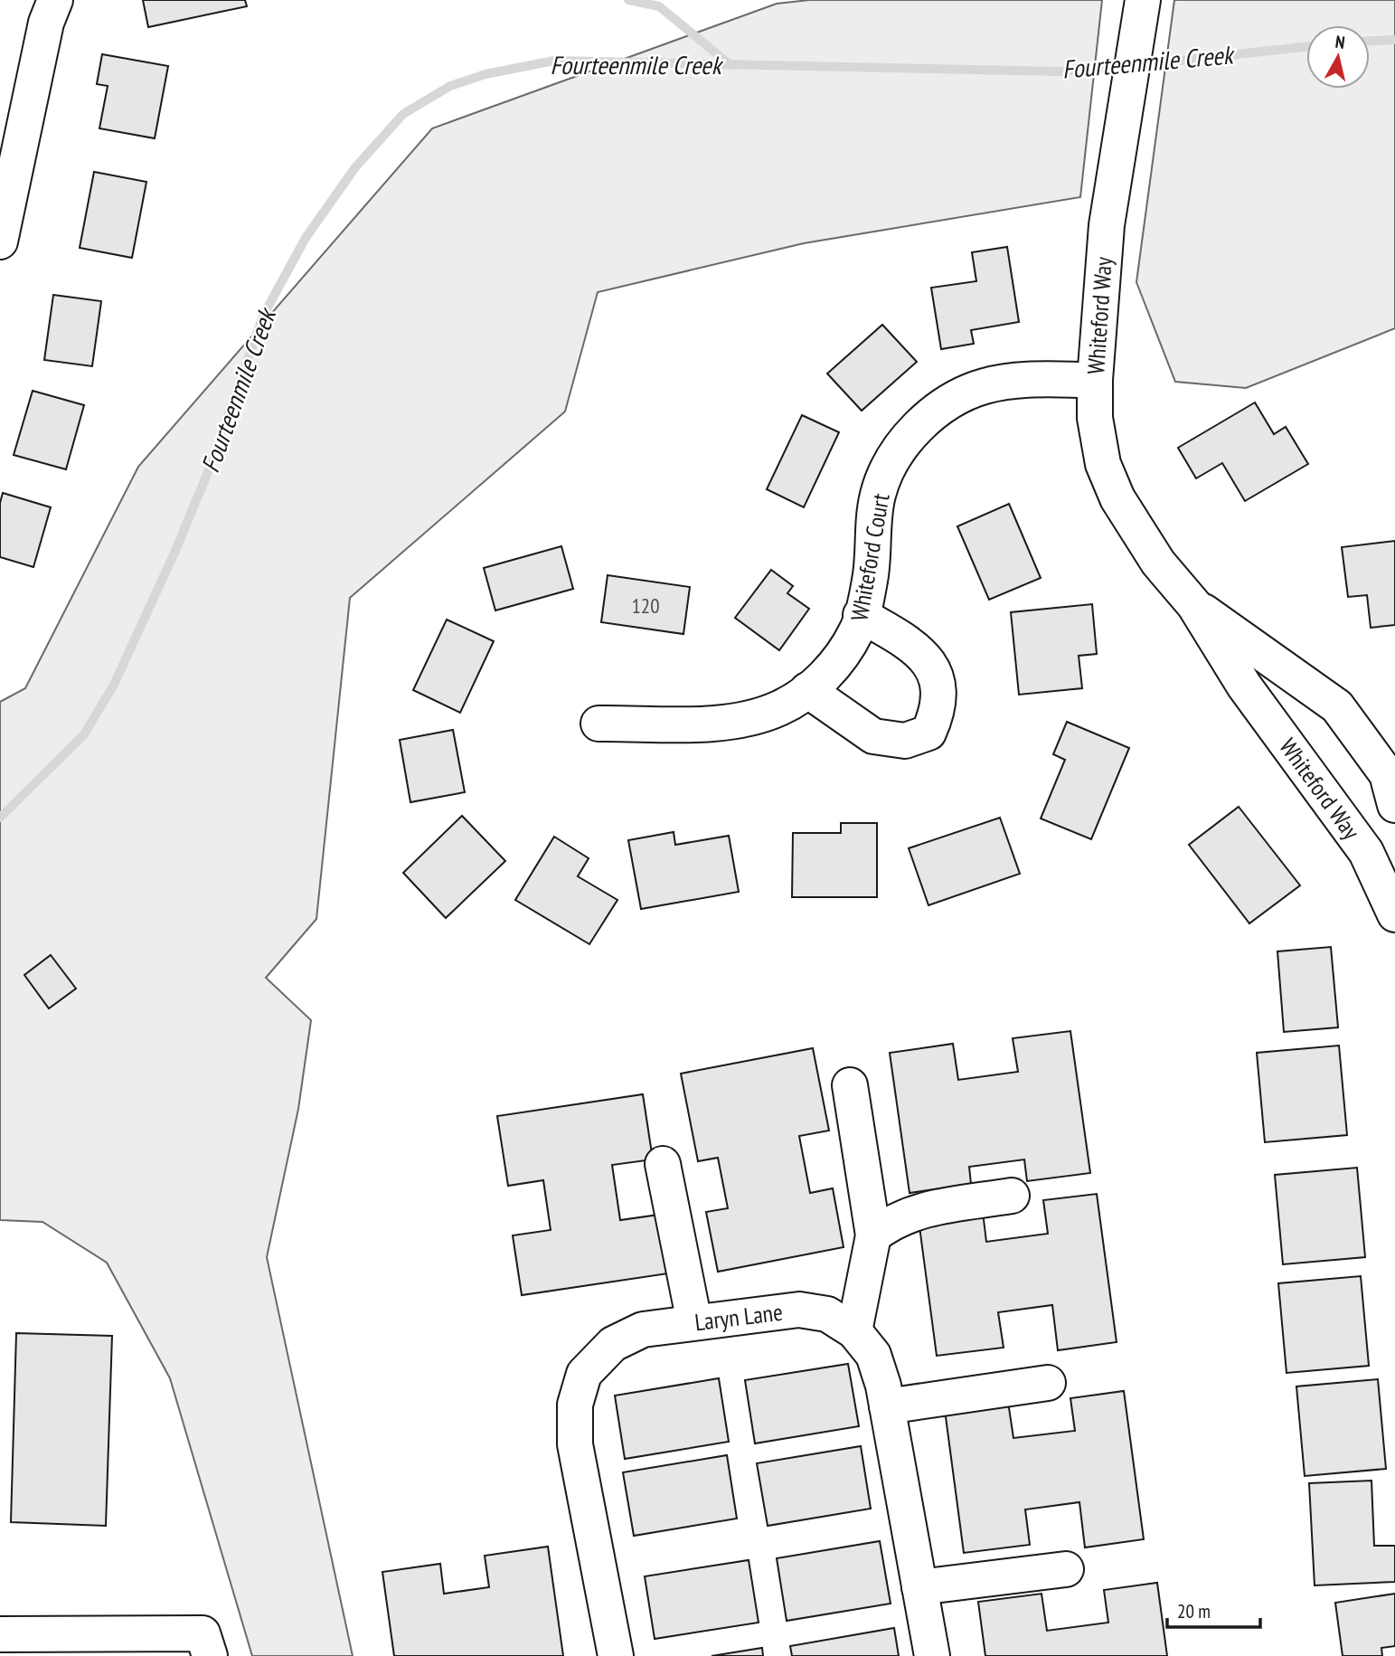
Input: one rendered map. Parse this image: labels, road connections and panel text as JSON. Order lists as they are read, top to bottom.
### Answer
{
  "streets": {
    "street": ["Whiteford Way", "Whiteford Court", "Laryn Lane"]
  },
  "crossings": [
    ["Whiteford Way", "Whiteford Court"]
  ],
  "water": ["Fourteenmile Creek"],
  "house_numbers": ["120"],
  "scale_bar": "20 m",
  "north": "top"
}
